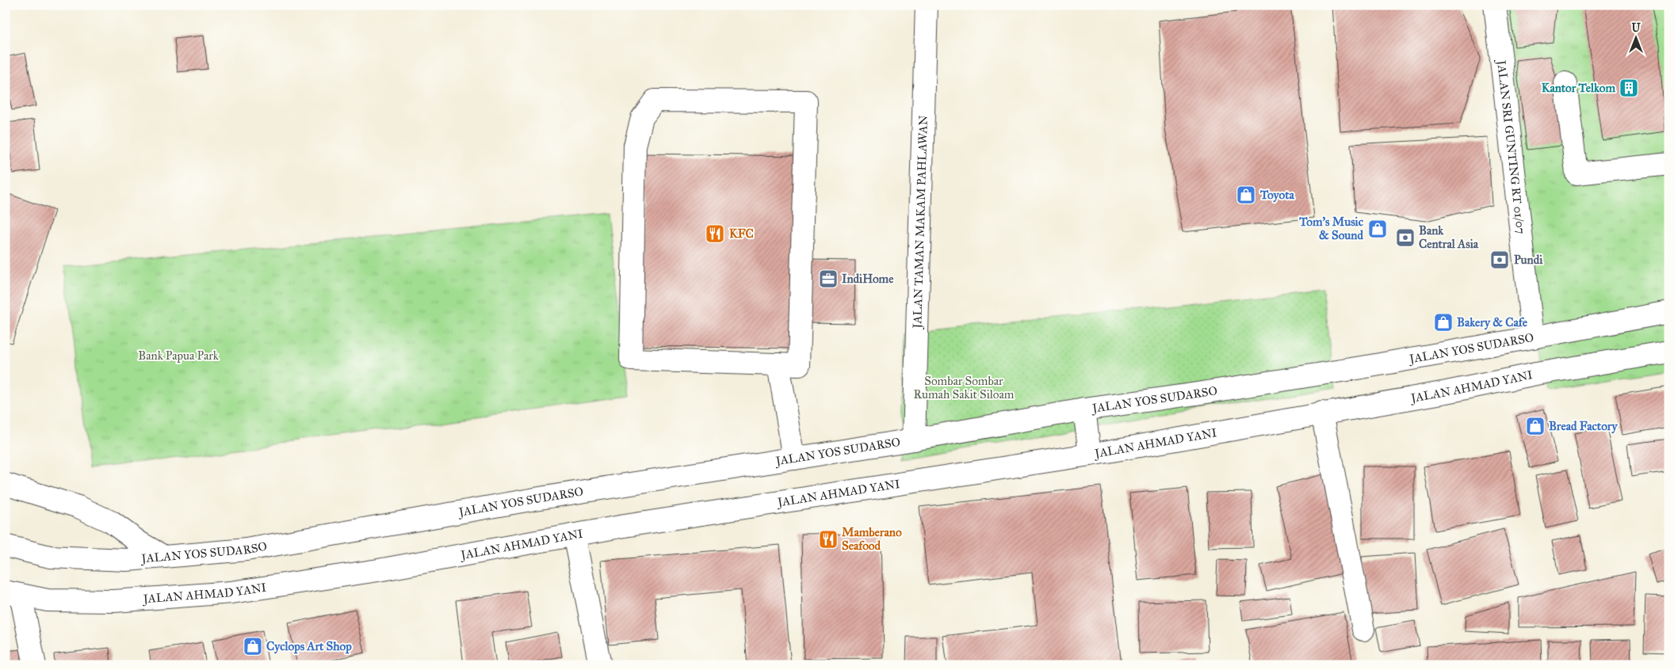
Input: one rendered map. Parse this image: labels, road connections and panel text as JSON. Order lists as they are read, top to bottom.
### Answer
{
  "streets": {
    "main road": [
      "JALAN SRI GUNTING RT 01/07",
      "JALAN TAMAN MAKAM PAHLAWAN",
      "JALAN YOS SUDARSO",
      "JALAN AHMAD YANI"
    ]
  },
  "crossings": [
    ["JALAN SRI GUNTING RT 01/07", "JALAN YOS SUDARSO"],
    ["JALAN TAMAN MAKAM PAHLAWAN", "JALAN YOS SUDARSO"]
  ],
  "parks": ["Bank Papua Park", "Sombar Sombar Rumah Sakit Siloam"],
  "places": {
    "building": ["Kantor Telkom"],
    "shop": [
      "Toyota",
      "Tom's Music & Sound",
      "Bakery & Cafe",
      "Bread Factory",
      "Cyclops Art Shop"
    ],
    "restaurant": ["KFC", "Mamberano Seafood"],
    "bank": ["Bank Central Asia", "Pundi"],
    "office": ["IndiHome"]
  },
  "north": "top"
}
